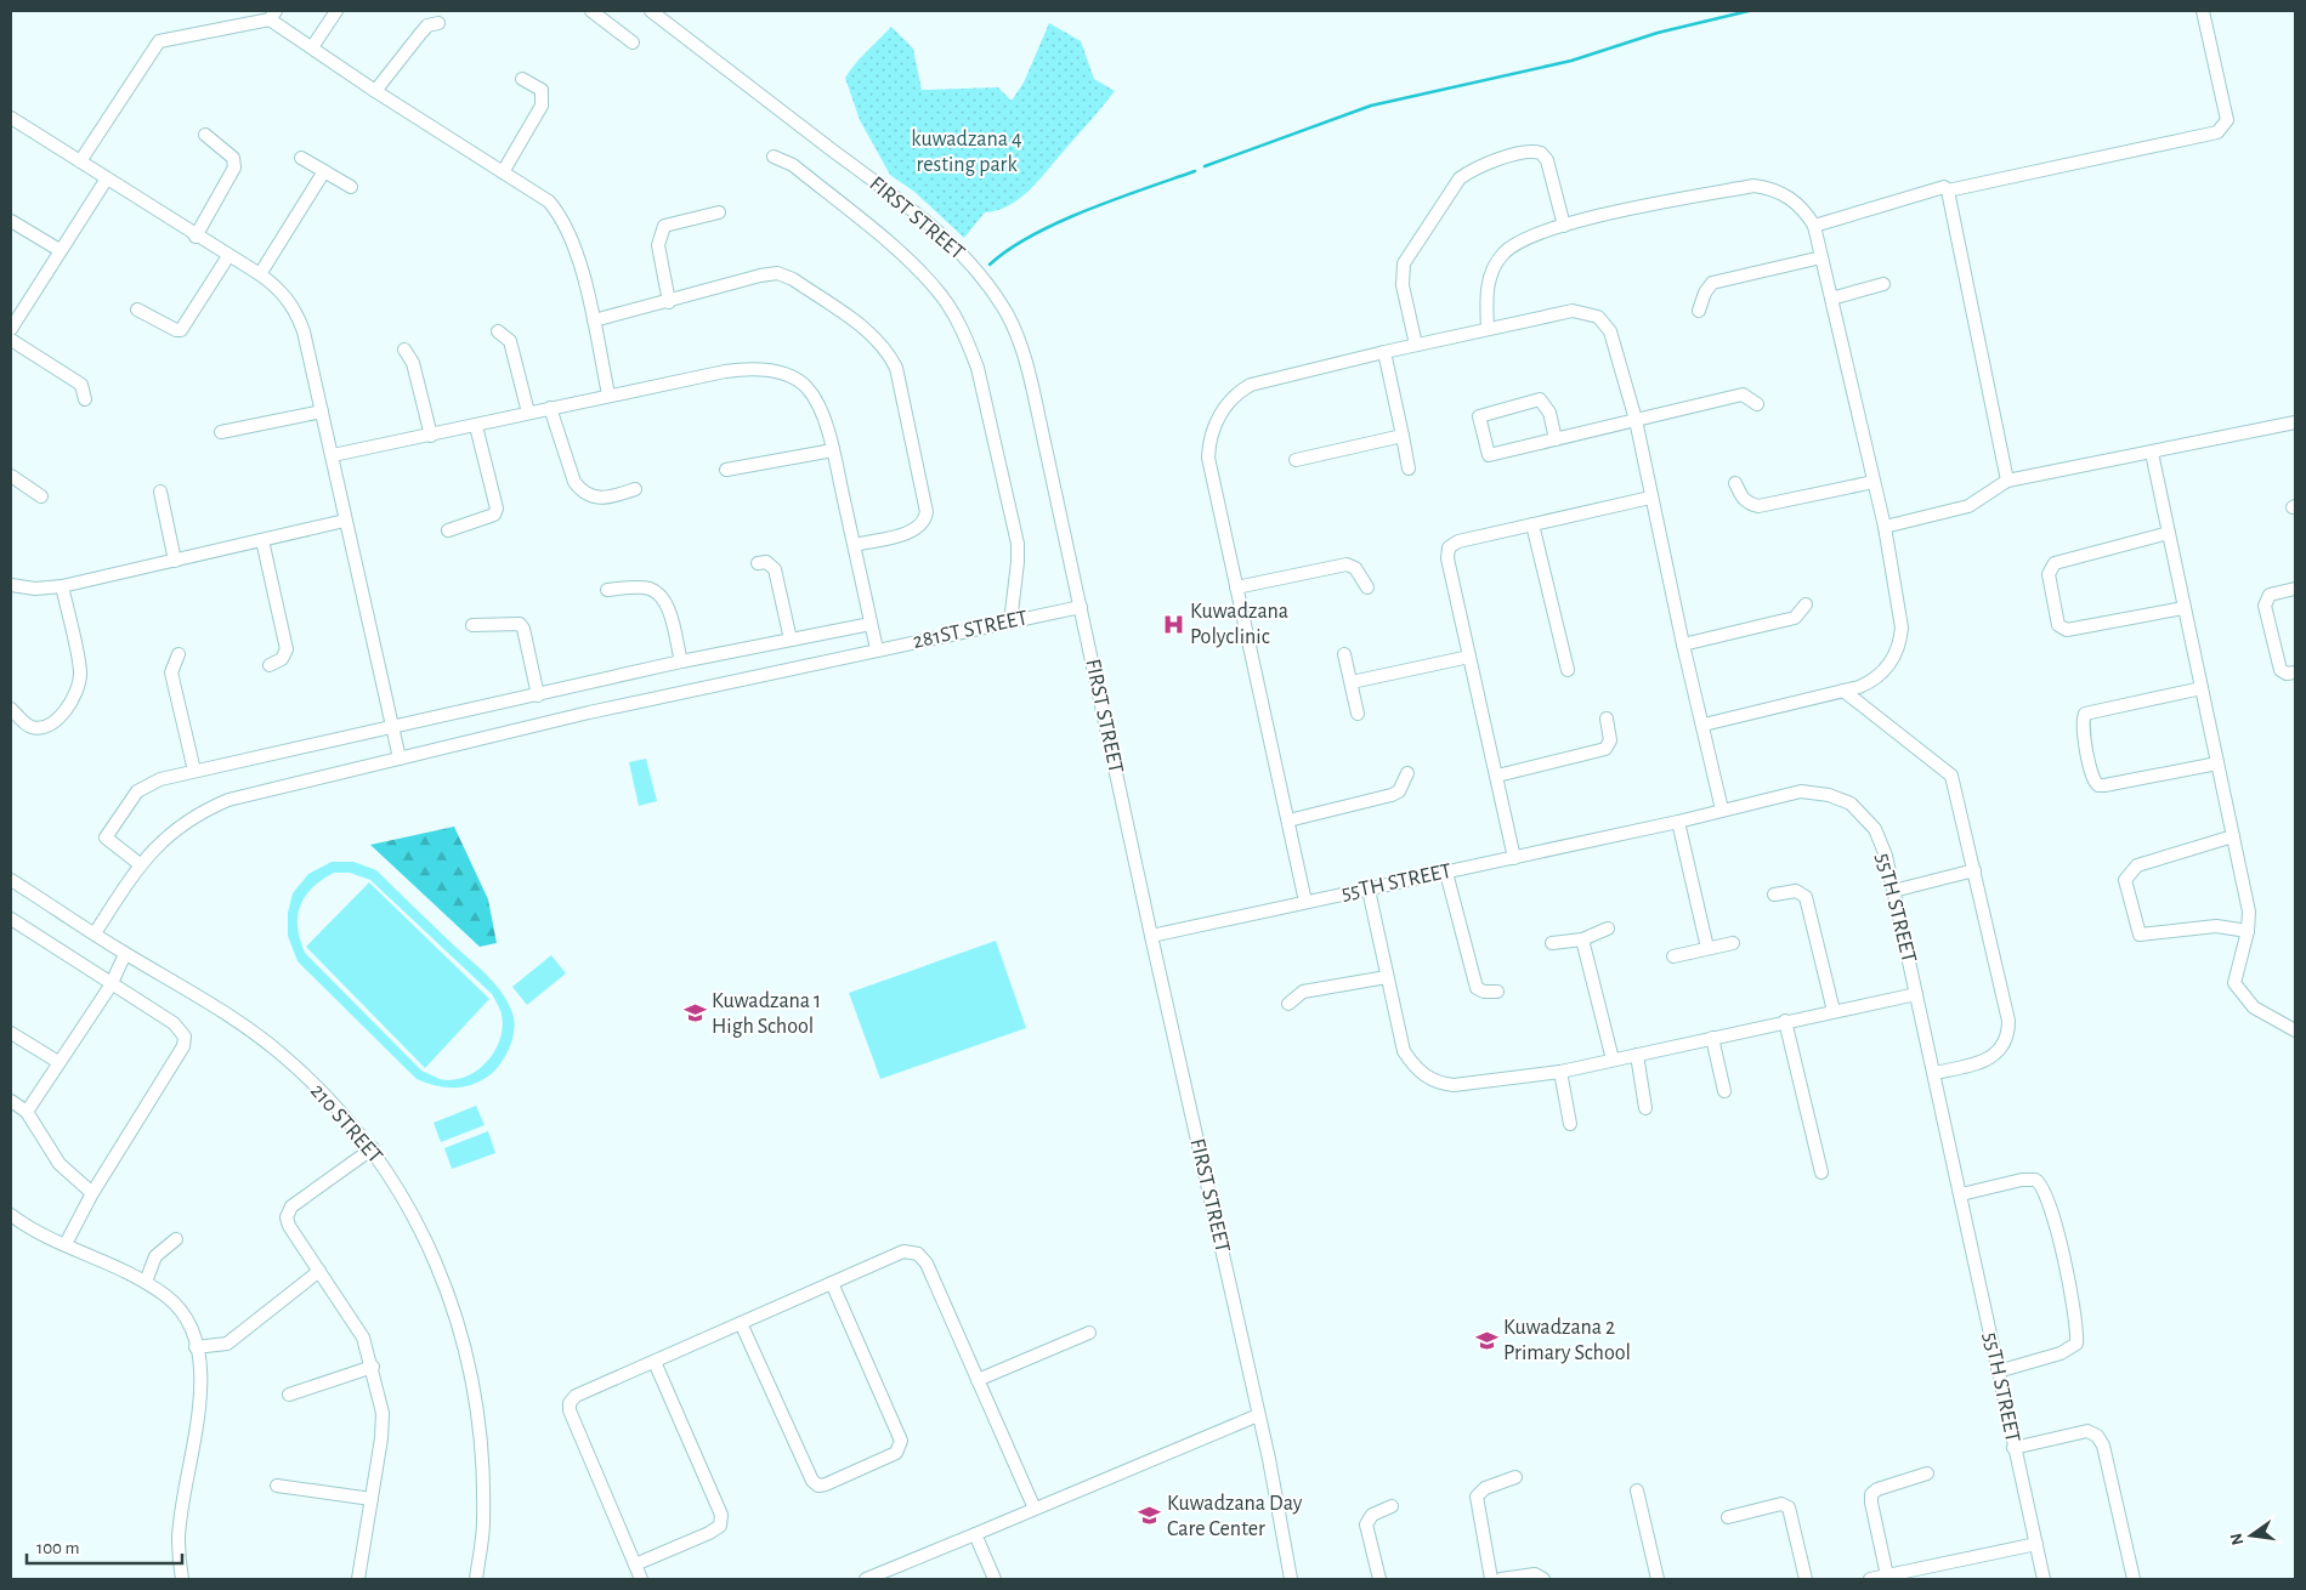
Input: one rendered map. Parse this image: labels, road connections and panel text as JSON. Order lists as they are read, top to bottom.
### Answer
{
  "streets": {
    "street": [
      "FIRST STREET",
      "281ST STREET",
      "55TH STREET",
      "210 STREET"
    ]
  },
  "crossings": [
    ["FIRST STREET", "281ST STREET"],
    ["FIRST STREET", "55TH STREET"],
    ["281ST STREET", "210 STREET"]
  ],
  "parks": ["kuwadzana 4 resting park"],
  "places": {
    "hospital": ["Kuwadzana Polyclinic"],
    "school or university": ["Kuwadzana 1 High School", "Kuwadzana 2 Primary School", "Kuwadzana Day Care Center"]
  },
  "scale_bar": "100 m",
  "north": "left"
}
